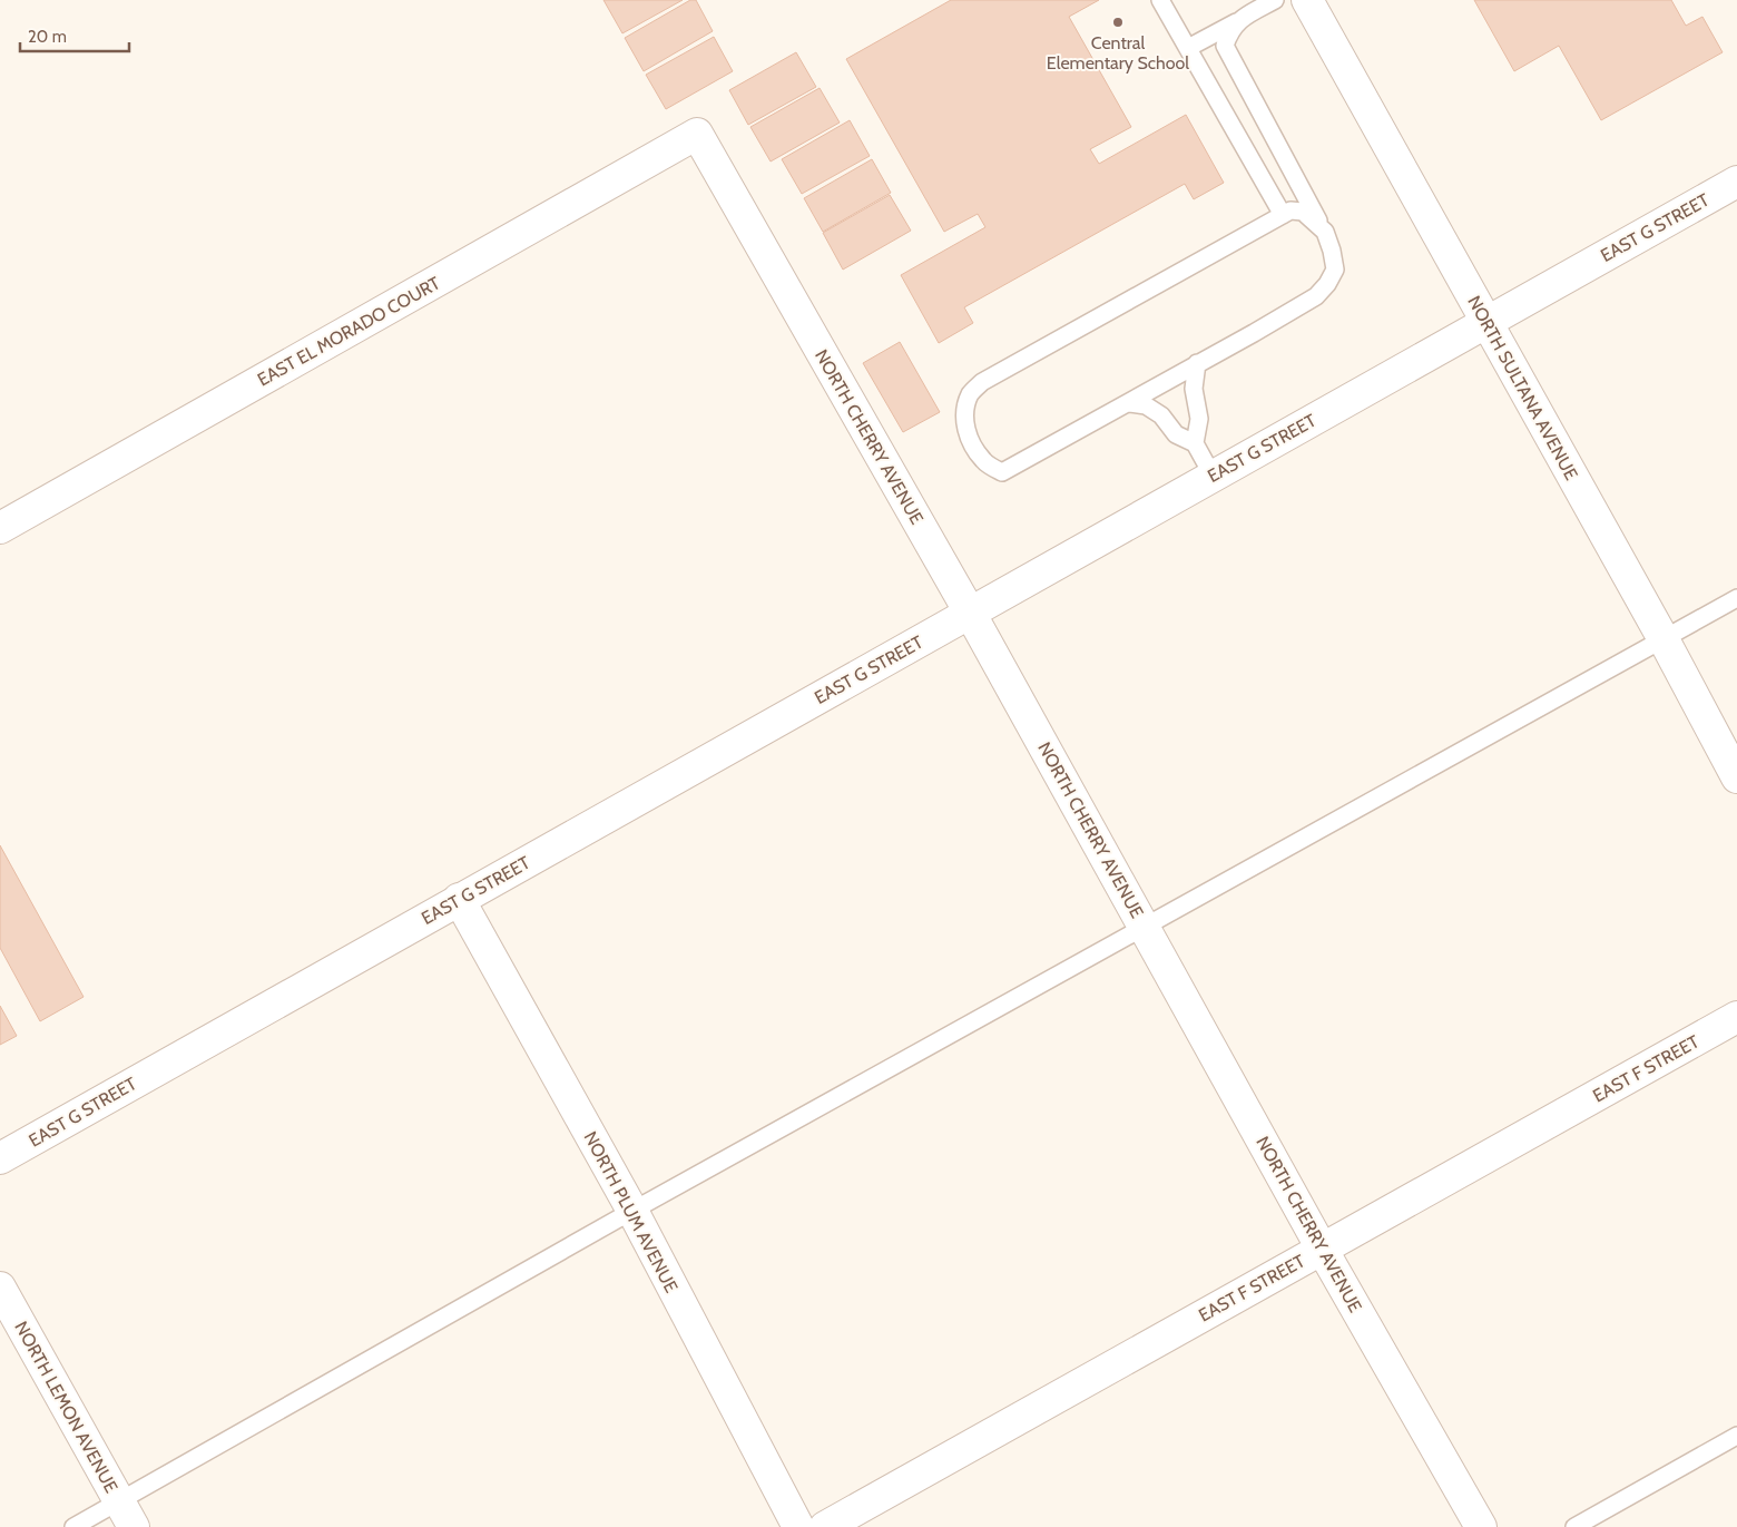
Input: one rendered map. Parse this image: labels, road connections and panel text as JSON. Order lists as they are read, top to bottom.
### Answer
{
  "streets": {
    "street": [
      "EAST G STREET",
      "EAST EL MORADO COURT",
      "NORTH SULTANA AVENUE",
      "NORTH CHERRY AVENUE",
      "EAST F STREET",
      "NORTH PLUM AVENUE",
      "NORTH LEMON AVENUE"
    ]
  },
  "crossings": [
    ["EAST G STREET", "NORTH SULTANA AVENUE"],
    ["EAST G STREET", "NORTH CHERRY AVENUE"],
    ["EAST G STREET", "NORTH PLUM AVENUE"],
    ["EAST EL MORADO COURT", "NORTH CHERRY AVENUE"],
    ["NORTH CHERRY AVENUE", "EAST F STREET"]
  ],
  "places": ["Central Elementary School"],
  "scale_bar": "20 m"
}
